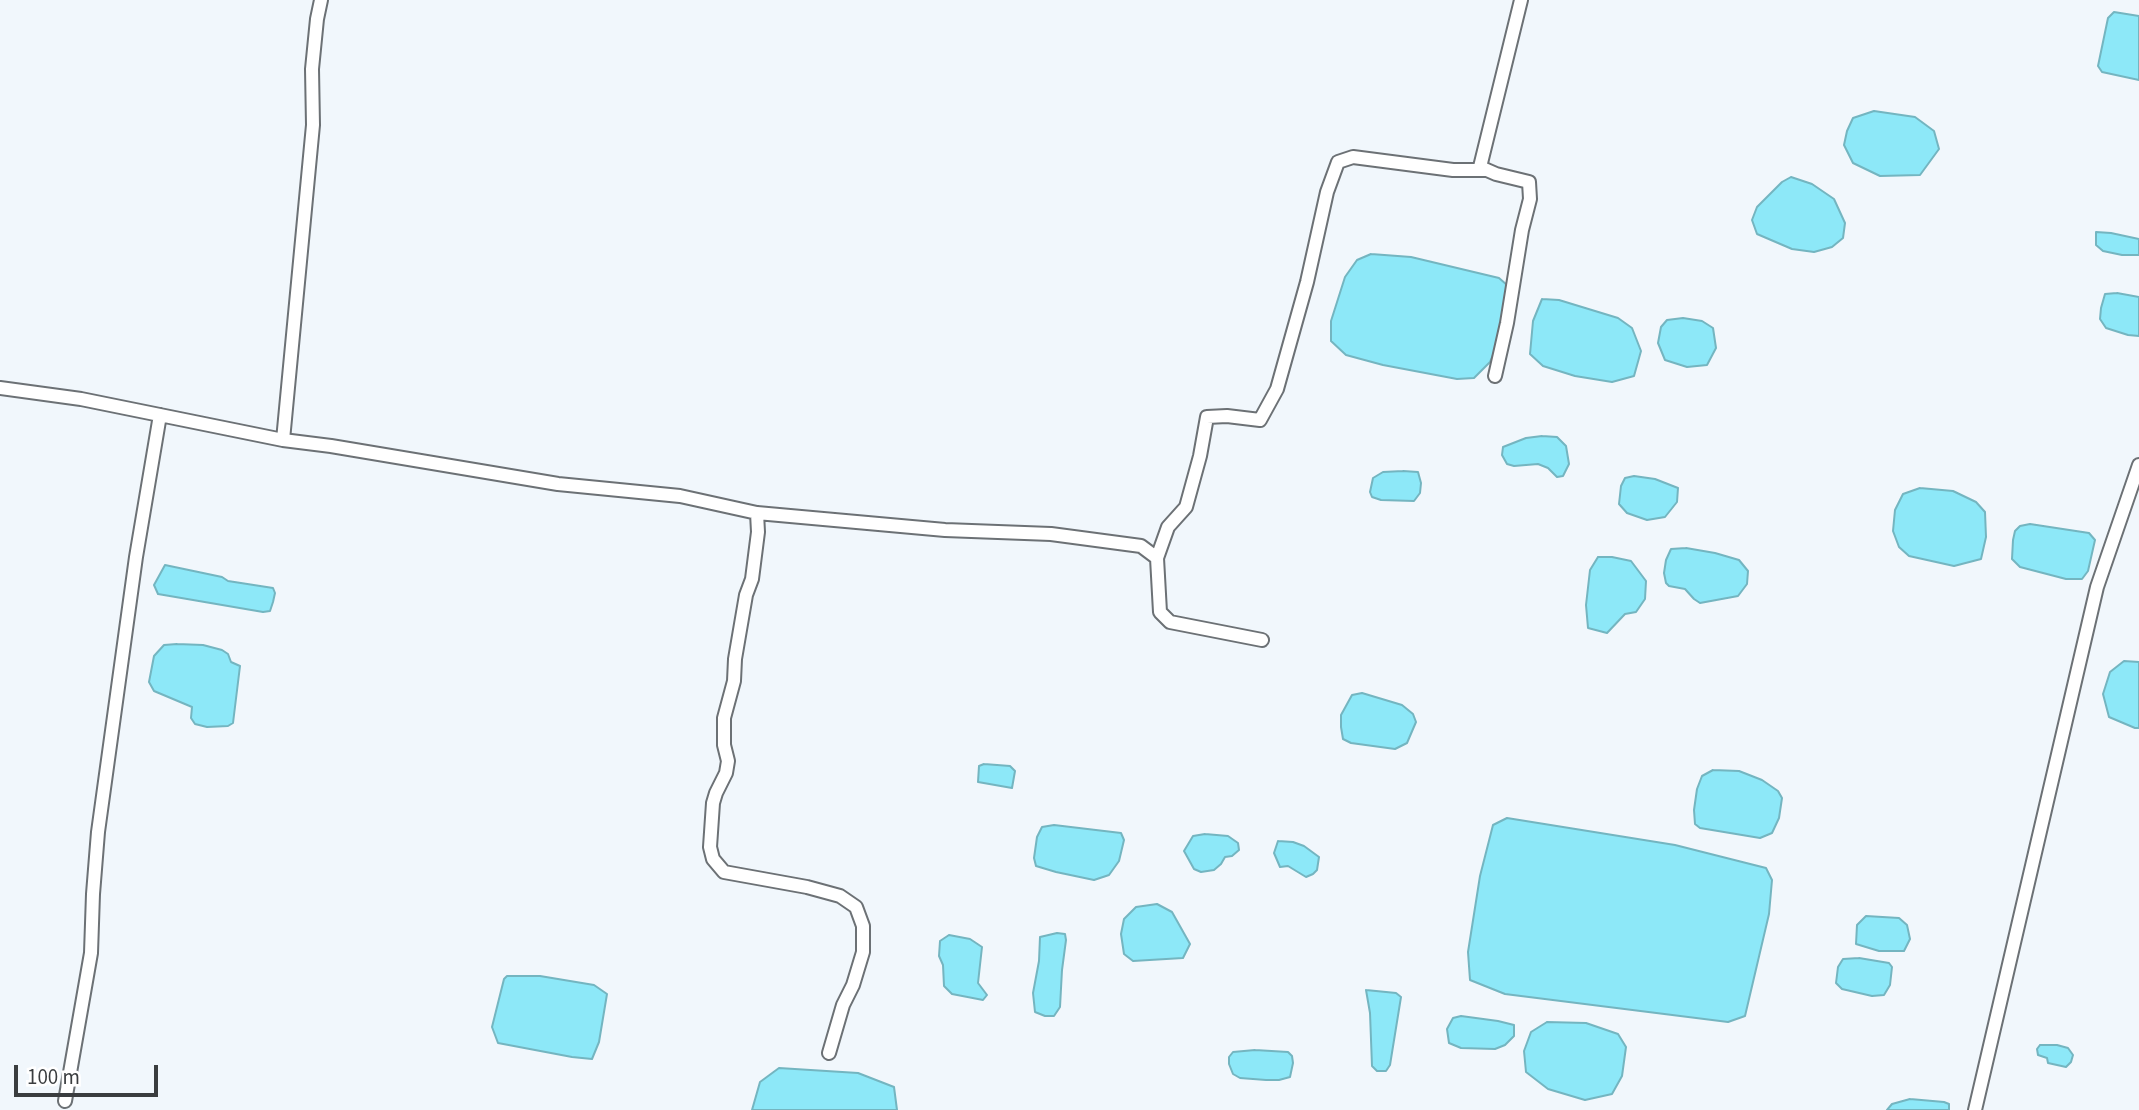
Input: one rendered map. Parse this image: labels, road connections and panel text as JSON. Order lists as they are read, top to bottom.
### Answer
{
  "scale_bar": "100 m"
}
